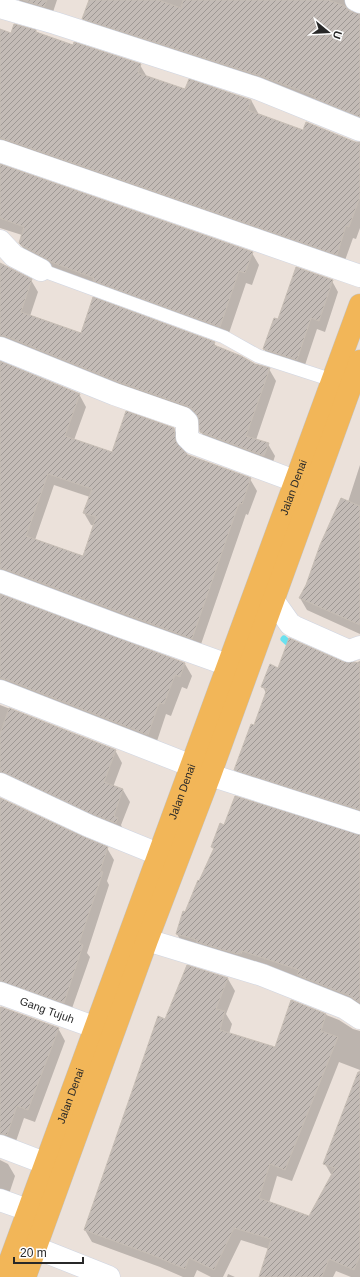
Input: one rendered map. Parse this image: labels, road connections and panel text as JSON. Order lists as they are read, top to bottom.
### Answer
{
  "streets": {
    "main road": ["Jalan Denai"],
    "street": ["Gang Tujuh"]
  },
  "crossings": [
    ["Jalan Denai", "Gang Tujuh"]
  ],
  "scale_bar": "20 m",
  "north": "right"
}
